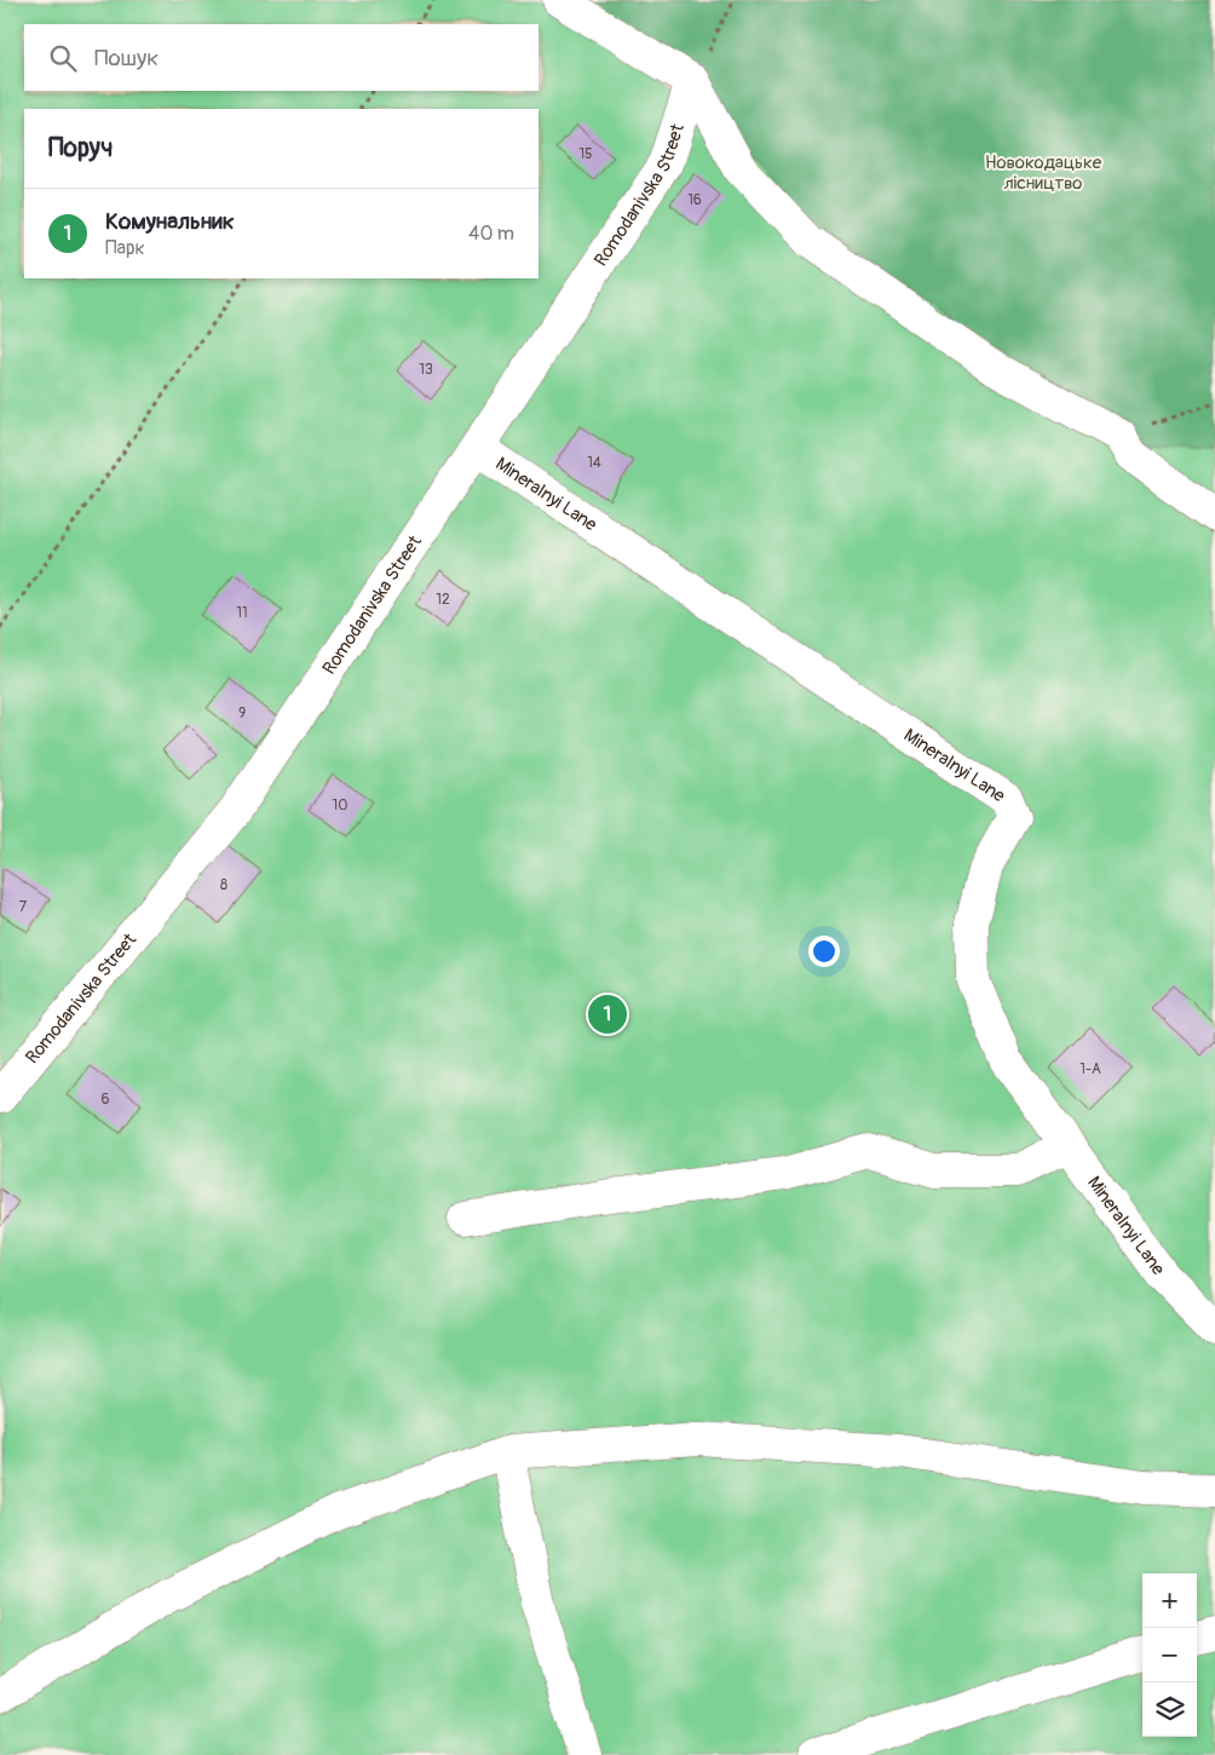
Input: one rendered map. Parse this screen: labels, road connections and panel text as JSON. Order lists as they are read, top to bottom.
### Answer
{
  "streets": {
    "street": ["Romodanivska Street", "Mineralnyi Lane"]
  },
  "crossings": [
    ["Romodanivska Street", "Mineralnyi Lane"]
  ],
  "parks": ["Новокодацьке лісництво"],
  "house_numbers": [
    "15",
    "16",
    "13",
    "14",
    "12",
    "11",
    "9",
    "10",
    "8",
    "7",
    "1-А",
    "6"
  ],
  "page": {
    "search": "Пошук",
    "heading": "Поруч",
    "list": [
      {
        "mark": "1",
        "name": "Комунальник",
        "note": "Парк",
        "value": "40 m"
      }
    ],
    "pins": "1",
    "map_buttons": ["+", "−"]
  }
}
